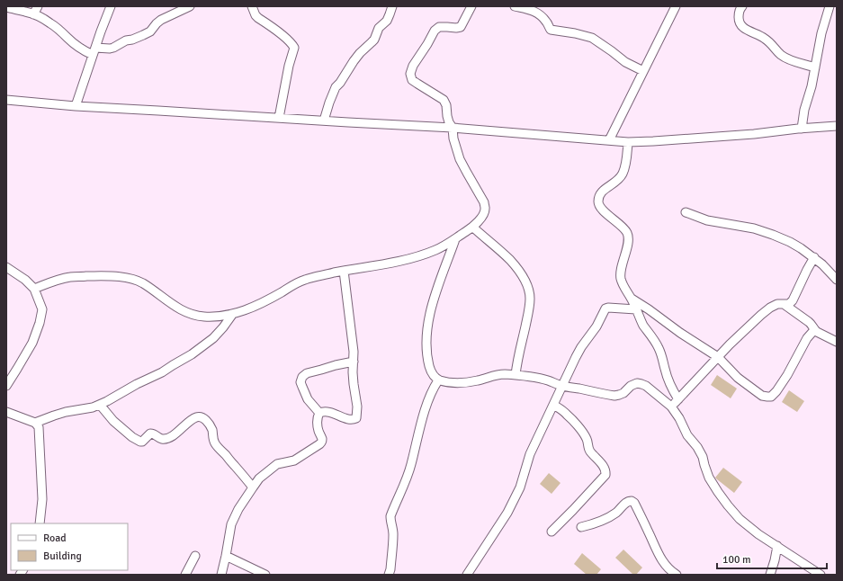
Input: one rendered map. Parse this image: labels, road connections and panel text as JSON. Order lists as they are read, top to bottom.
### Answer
{
  "legend": ["Road", "Building"],
  "scale_bar": "100 m"
}
